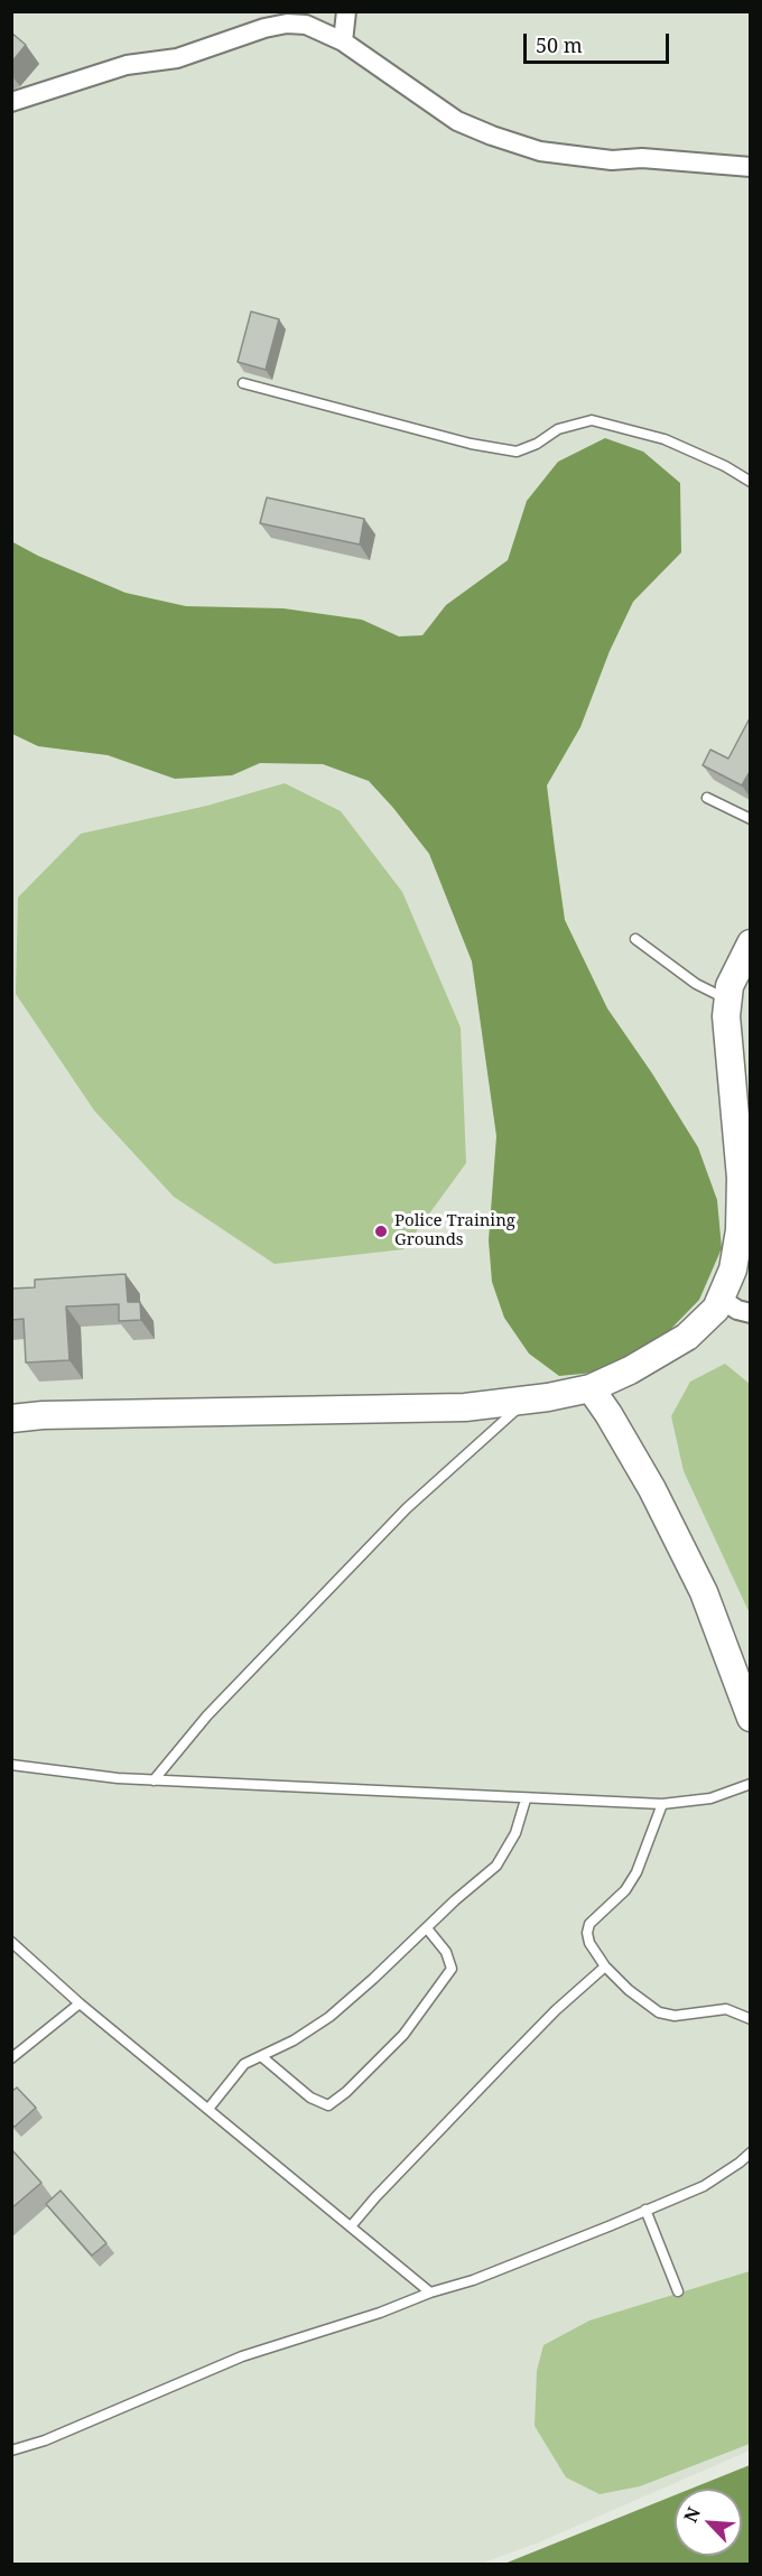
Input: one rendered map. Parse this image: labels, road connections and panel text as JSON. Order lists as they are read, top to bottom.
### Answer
{
  "places": ["Police Training Grounds"],
  "scale_bar": "50 m",
  "north": "top left"
}
